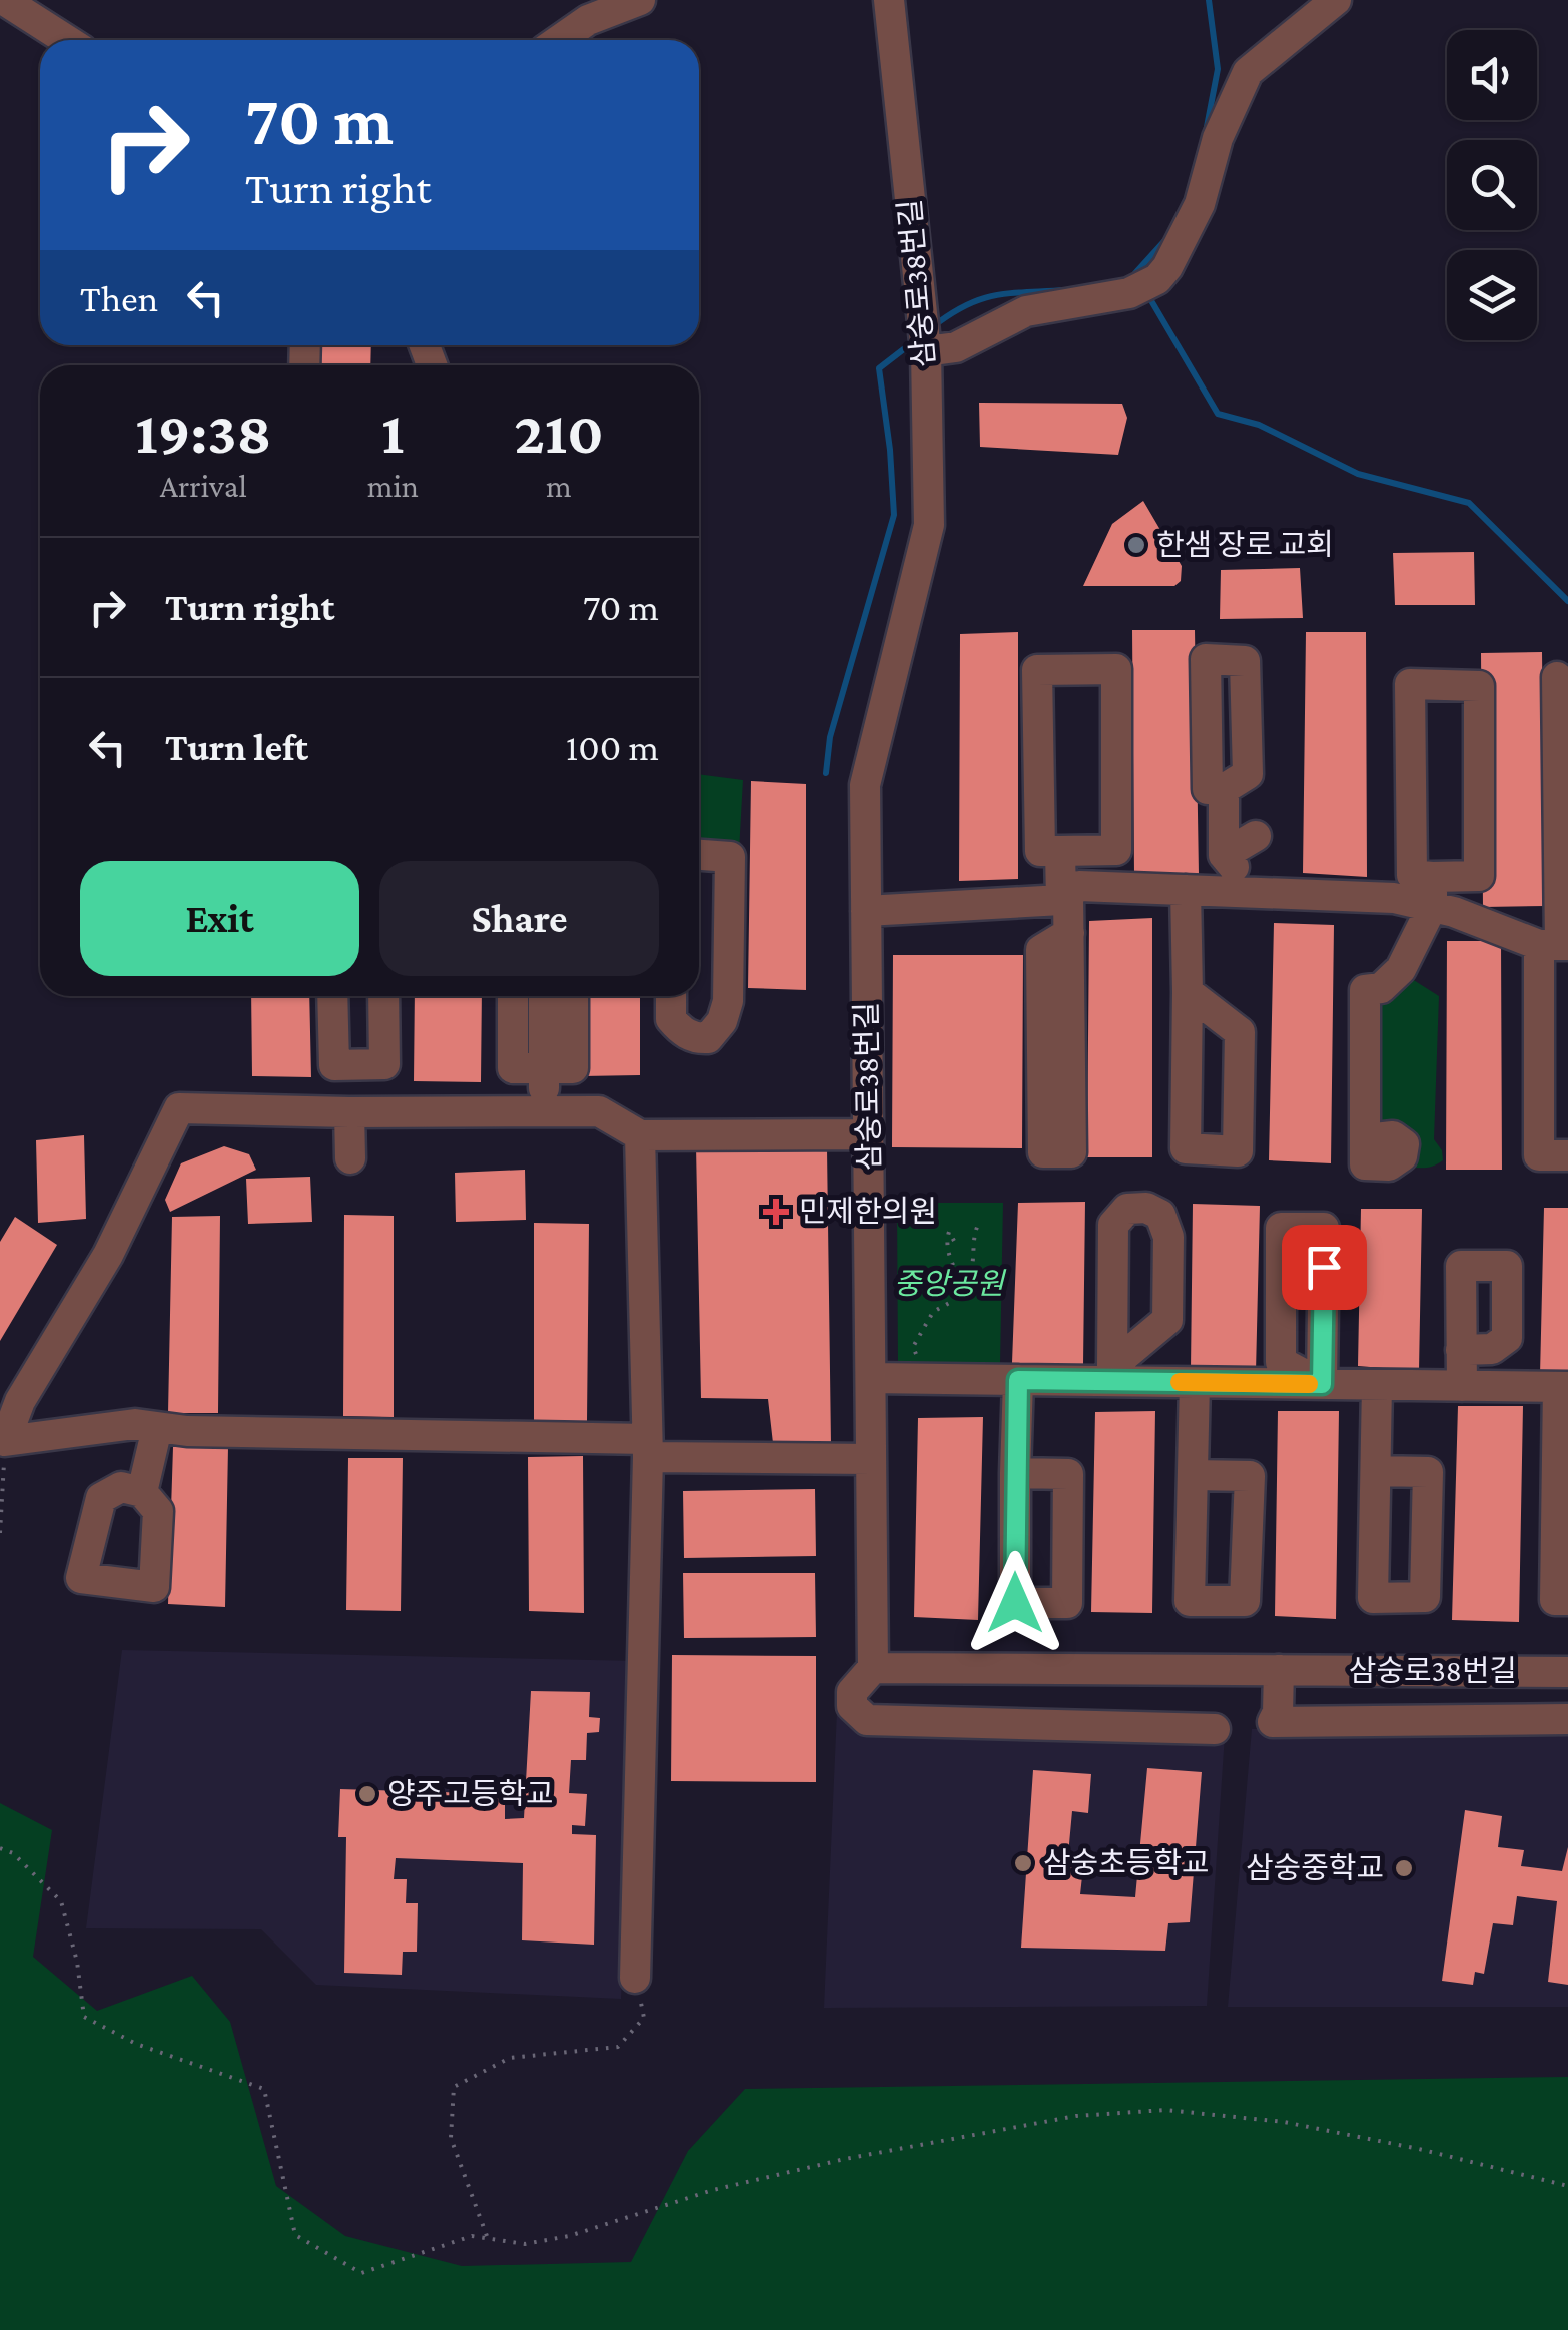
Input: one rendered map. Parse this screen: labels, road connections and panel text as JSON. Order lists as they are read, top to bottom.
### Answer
{
  "streets": {
    "street": ["삼숭로38번길"]
  },
  "parks": ["중앙공원"],
  "places": {
    "other": [
      "한샘 장로 교회",
      "양주고등학교",
      "삼숭초등학교",
      "삼숭중학교"
    ],
    "health": ["민제한의원"]
  },
  "page": {
    "turn": ["70 m", "Turn right"],
    "then": "Then",
    "eta": [
      "19:38",
      "Arrival",
      "1",
      "min",
      "210",
      "m"
    ],
    "list": [
      {
        "name": "Turn right",
        "value": "70 m"
      },
      {
        "name": "Turn left",
        "value": "100 m"
      }
    ],
    "buttons": ["Exit", "Share"]
  }
}
